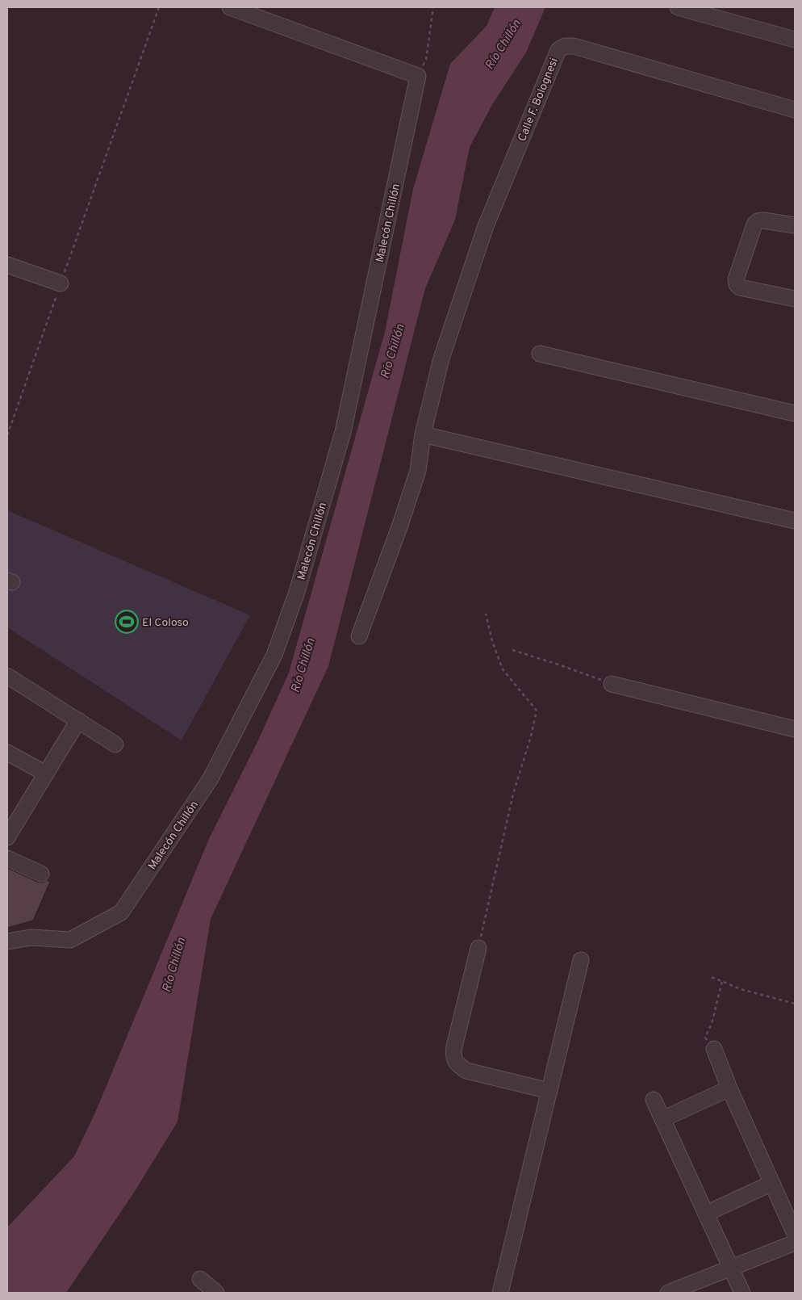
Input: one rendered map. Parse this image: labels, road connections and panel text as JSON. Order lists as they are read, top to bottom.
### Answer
{
  "streets": {
    "street": ["Calle F. Bolognesi", "Malecón Chillón"]
  },
  "water": ["Río Chillón"],
  "places": {
    "sports": ["El Coloso"]
  }
}
